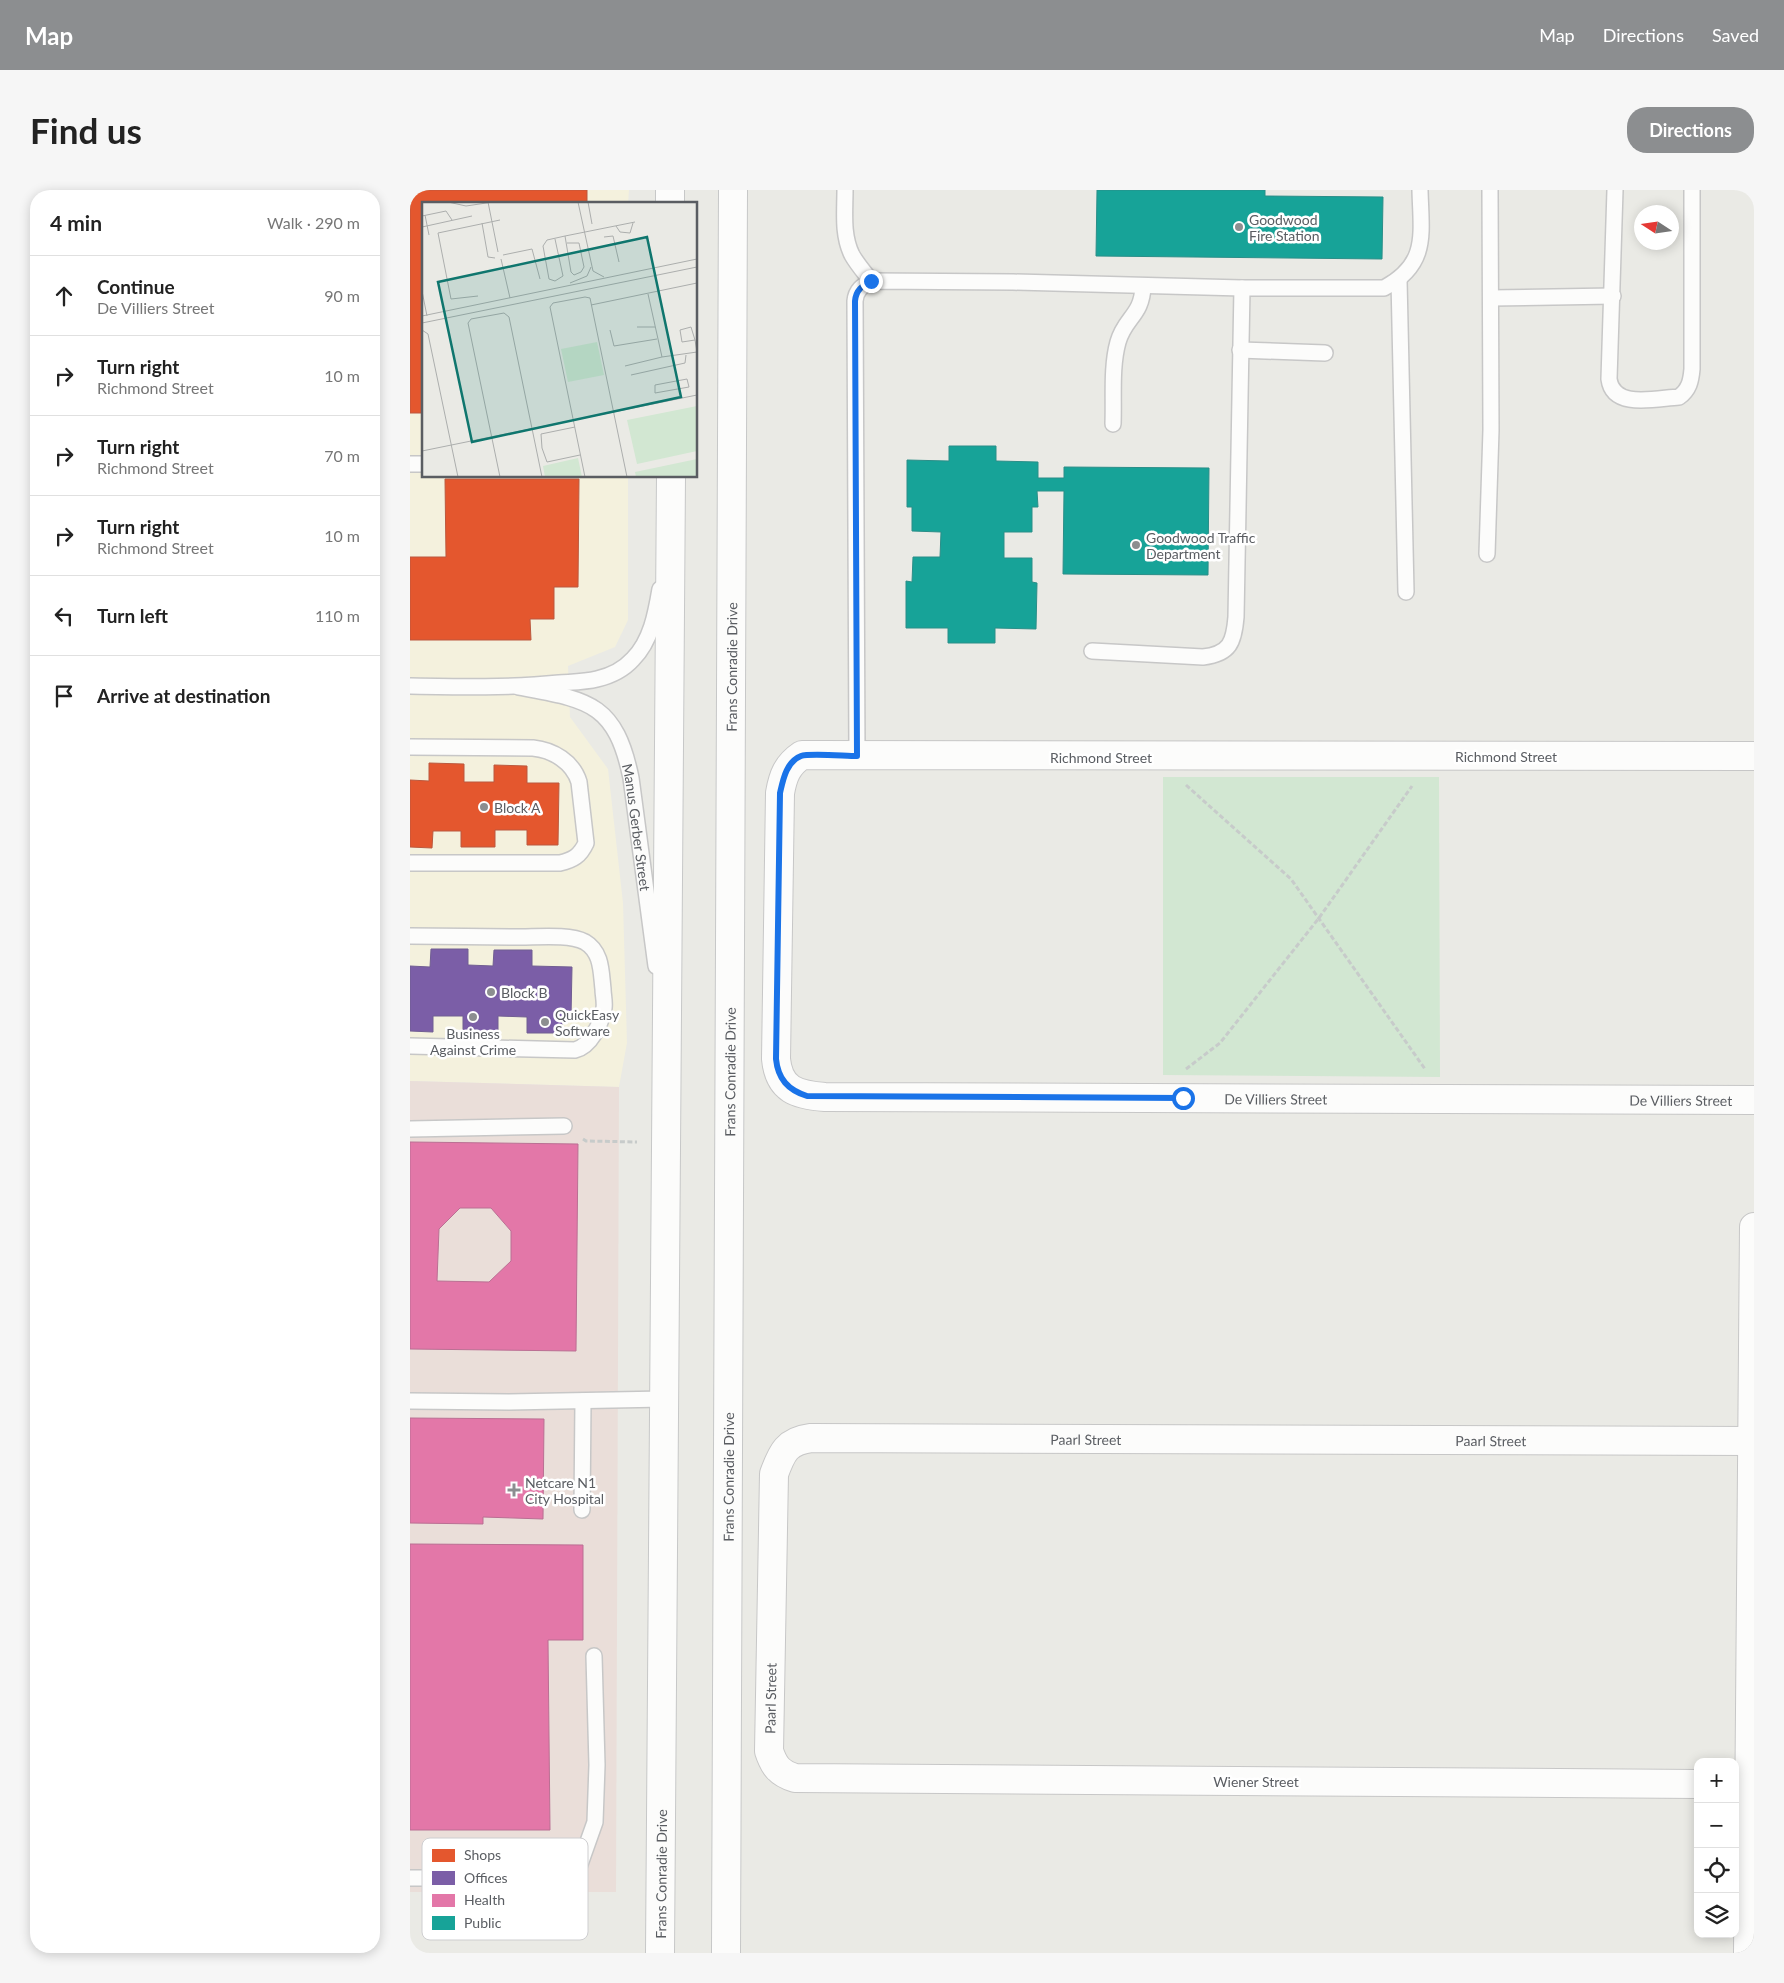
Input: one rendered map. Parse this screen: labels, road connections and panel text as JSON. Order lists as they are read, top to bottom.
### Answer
{
  "streets": {
    "street": [
      "Frans Conradie Drive",
      "Richmond Street",
      "De Villiers Street",
      "Paarl Street",
      "Wiener Street"
    ],
    "lane": ["Manus Gerber Street"]
  },
  "crossings": [
    ["Frans Conradie Drive", "Manus Gerber Street"],
    ["Richmond Street", "De Villiers Street"],
    ["Paarl Street", "Wiener Street"]
  ],
  "places": {
    "other": [
      "Goodwood Fire Station",
      "Goodwood Traffic Department",
      "Block A",
      "Block B",
      "Business Against Crime",
      "QuickEasy Software"
    ],
    "health": ["Netcare N1 City Hospital"]
  },
  "legend": [
    "Shops",
    "Offices",
    "Health",
    "Public"
  ],
  "north": "left",
  "page": {
    "header": "Map",
    "nav": ["Map", "Directions", "Saved"],
    "buttons": "Directions",
    "title": "Find us",
    "heading": ["4 min", "Walk · 290 m"],
    "list": [
      ["Continue", "De Villiers Street", "90 m"],
      ["Turn right", "Richmond Street", "10 m"],
      ["Turn right", "Richmond Street", "70 m"],
      ["Turn right", "Richmond Street", "10 m"],
      ["Turn left", "110 m"],
      "Arrive at destination"
    ],
    "map_buttons": ["+", "−"]
  }
}
